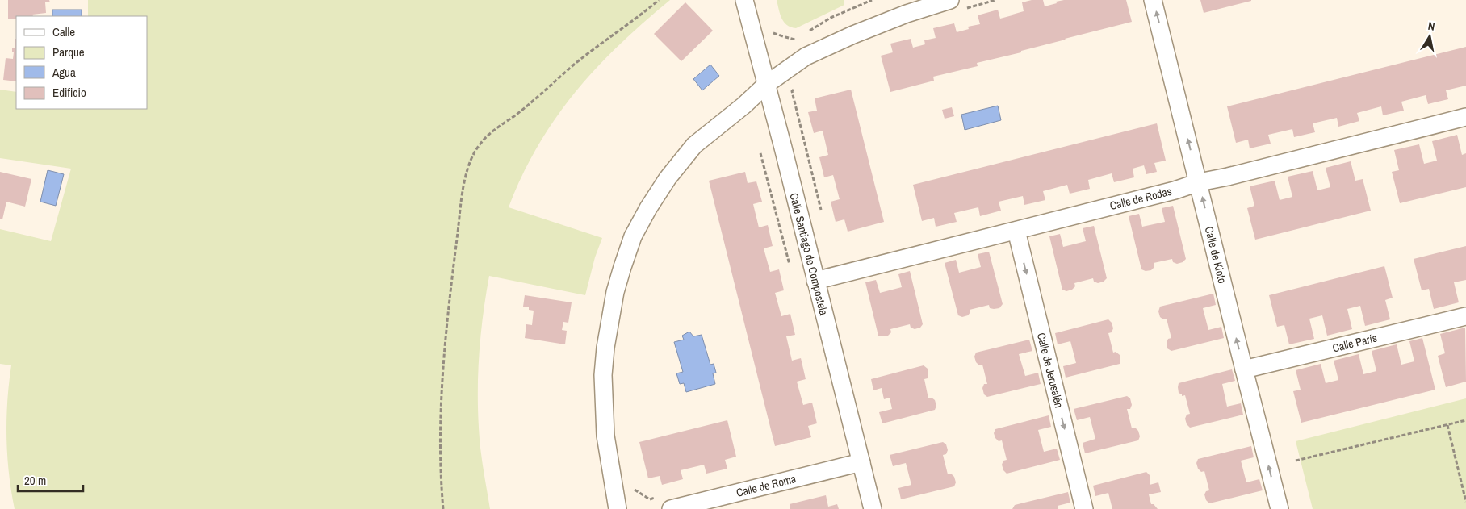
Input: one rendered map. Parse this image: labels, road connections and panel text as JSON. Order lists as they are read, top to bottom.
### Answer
{
  "streets": {
    "street": [
      "Calle de Rodas",
      "Calle Santiago de Compostela",
      "Calle de Kioto",
      "Calle París",
      "Calle de Jerusalén",
      "Calle de Roma"
    ]
  },
  "crossings": [
    ["Calle de Rodas", "Calle Santiago de Compostela"],
    ["Calle de Rodas", "Calle de Kioto"],
    ["Calle de Rodas", "Calle de Jerusalén"],
    ["Calle Santiago de Compostela", "Calle de Roma"],
    ["Calle de Kioto", "Calle París"]
  ],
  "one_way": ["Calle de Kioto", "Calle de Jerusalén"],
  "legend": [
    "Calle",
    "Parque",
    "Agua",
    "Edificio"
  ],
  "scale_bar": "20 m",
  "north": "top"
}
